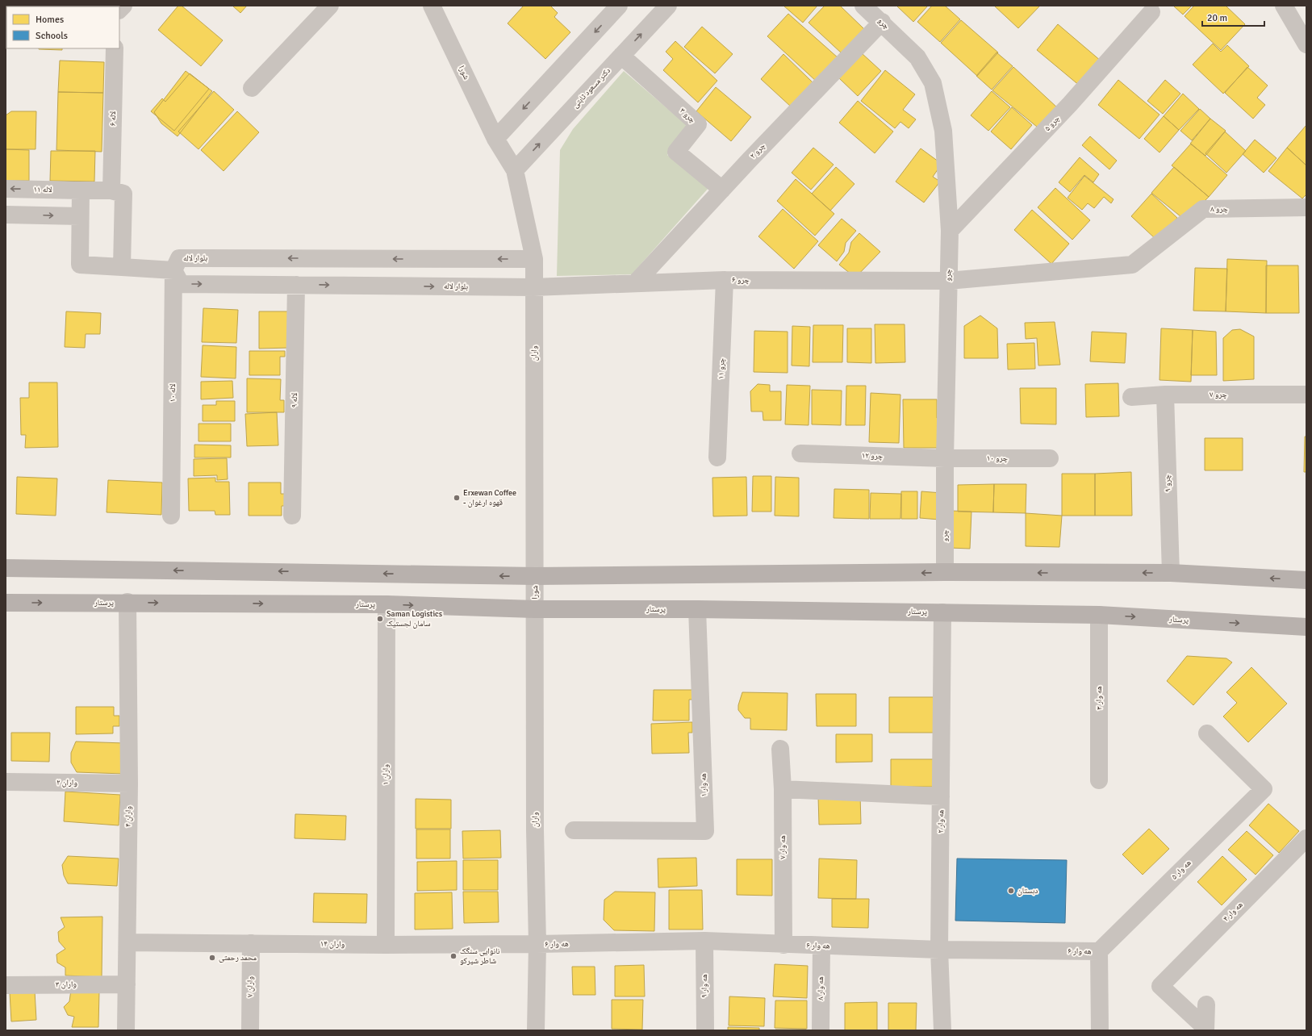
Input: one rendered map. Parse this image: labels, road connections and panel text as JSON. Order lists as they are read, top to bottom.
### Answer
{
  "streets": {
    "main road": ["پرستار"],
    "street": [
      "چرو",
      "شورا",
      "دکتر مسعود ثابتی",
      "چرو ۳",
      "لاله ۶",
      "چرو ۵",
      "چرو ۲",
      "لاله ۱۱",
      "چرو ۸",
      "بلوار لاله",
      "چرو ۶",
      "واران",
      "چرو ۱۱",
      "لاله ۱۰",
      "چرو ۷",
      "لاله ۹",
      "چرو ۱۲",
      "چرو ۱۰",
      "چرو ۹",
      "هه وار ۳",
      "واران ۱",
      "واران ۲",
      "هه وار ۱",
      "واران ۴",
      "هه وار ۲",
      "هه وار ۷",
      "هه وار ۵",
      "هه وار ۴",
      "واران ۱۴",
      "هه وار ۶",
      "واران ۳",
      "هه وار ۹",
      "واران ۷",
      "هه وار ۸"
    ]
  },
  "crossings": [
    ["چرو", "چرو ۵"],
    ["چرو", "چرو ۲"],
    ["چرو", "چرو ۶"],
    ["چرو", "چرو ۱۲"],
    ["چرو", "چرو ۱۰"],
    ["شورا", "واران"],
    ["شورا", "پرستار"],
    ["دکتر مسعود ثابتی", "چرو ۳"],
    ["دکتر مسعود ثابتی", "واران"],
    ["چرو ۳", "چرو ۲"],
    ["لاله ۶", "لاله ۱۱"],
    ["چرو ۲", "چرو ۶"],
    ["چرو ۸", "چرو ۶"],
    ["بلوار لاله", "چرو ۶"],
    ["بلوار لاله", "واران"],
    ["بلوار لاله", "لاله ۱۰"],
    ["بلوار لاله", "لاله ۹"],
    ["چرو ۶", "واران"],
    ["چرو ۶", "چرو ۱۱"],
    ["واران", "پرستار"],
    ["واران", "واران ۱۴"],
    ["واران", "هه وار ۶"],
    ["چرو ۷", "چرو ۹"],
    ["چرو ۱۲", "چرو ۱۰"],
    ["پرستار", "هه وار ۳"],
    ["پرستار", "واران ۱"],
    ["پرستار", "هه وار ۱"],
    ["پرستار", "واران ۴"],
    ["پرستار", "هه وار ۲"],
    ["واران ۱", "واران ۱۴"],
    ["واران ۲", "واران ۴"],
    ["واران ۴", "واران ۱۴"],
    ["واران ۴", "واران ۳"],
    ["هه وار ۲", "هه وار ۶"],
    ["هه وار ۷", "هه وار ۶"],
    ["هه وار ۵", "هه وار ۶"],
    ["واران ۱۴", "هه وار ۶"],
    ["واران ۱۴", "واران ۷"],
    ["هه وار ۶", "هه وار ۹"],
    ["هه وار ۶", "هه وار ۸"]
  ],
  "places": [
    "Erxewan Coffee - قهوه ارغوان",
    "Saman Logistics سامان لجستیک",
    "دبستان",
    "نانوایی سنگک شاطر شیرکو",
    "محمد رحمتی"
  ],
  "legend": ["Homes", "Schools"],
  "scale_bar": "20 m"
}
